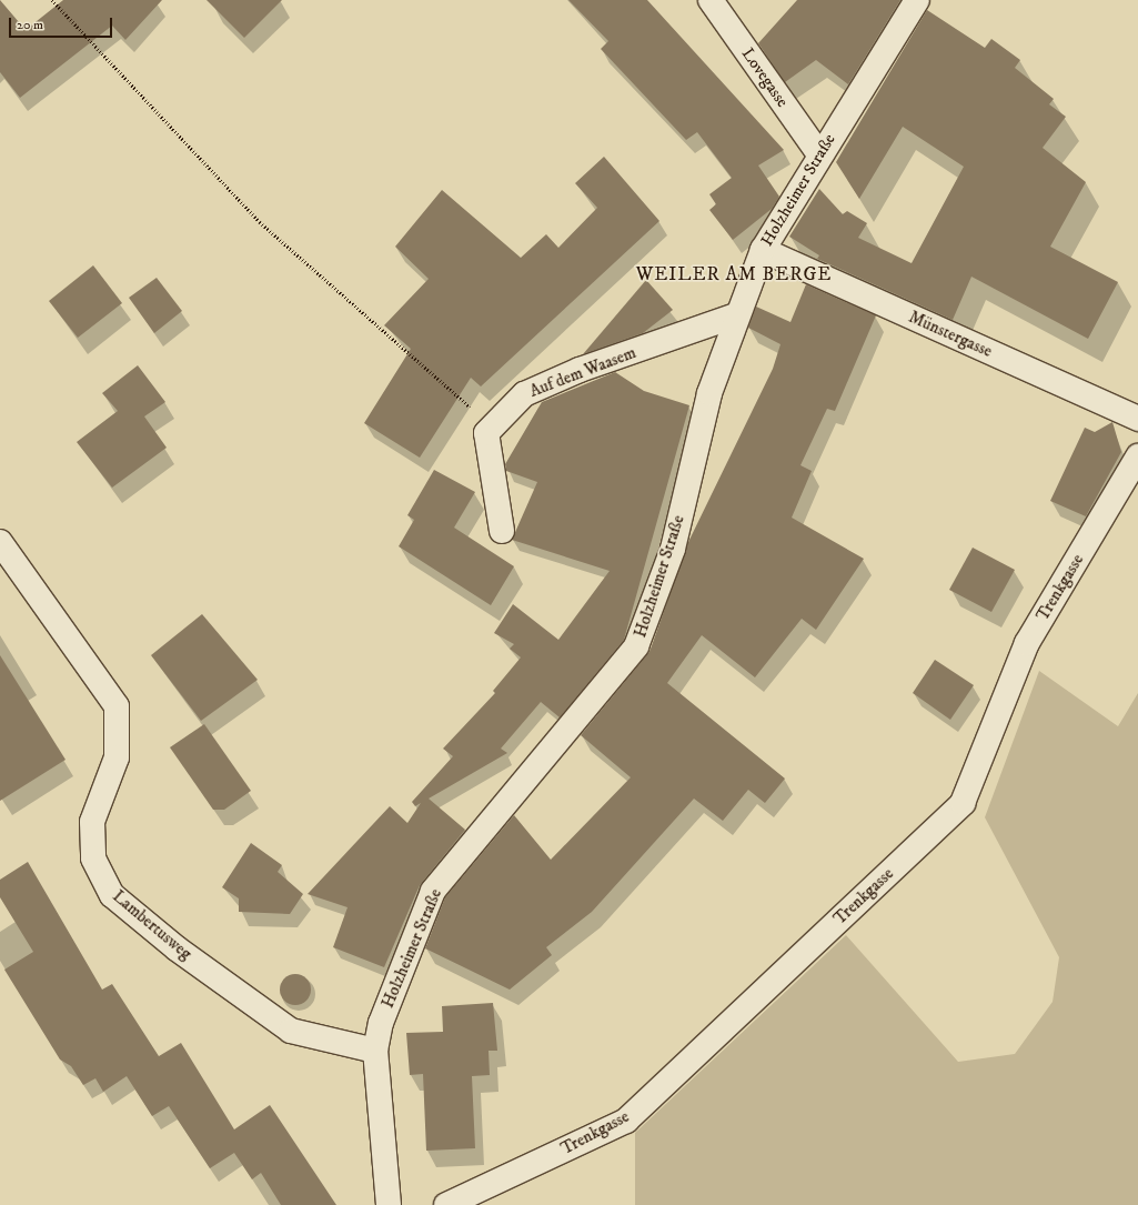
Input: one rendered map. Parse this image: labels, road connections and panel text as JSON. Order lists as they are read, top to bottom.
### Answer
{
  "streets": {
    "street": [
      "Lovegasse",
      "Holzheimer Straße",
      "Münstergasse",
      "Auf dem Waasem",
      "Trenkgasse",
      "Lambertusweg"
    ]
  },
  "crossings": [
    ["Lovegasse", "Holzheimer Straße"],
    ["Holzheimer Straße", "Münstergasse"],
    ["Holzheimer Straße", "Auf dem Waasem"],
    ["Holzheimer Straße", "Lambertusweg"]
  ],
  "districts": ["WEILER AM BERGE"],
  "scale_bar": "20 m"
}
